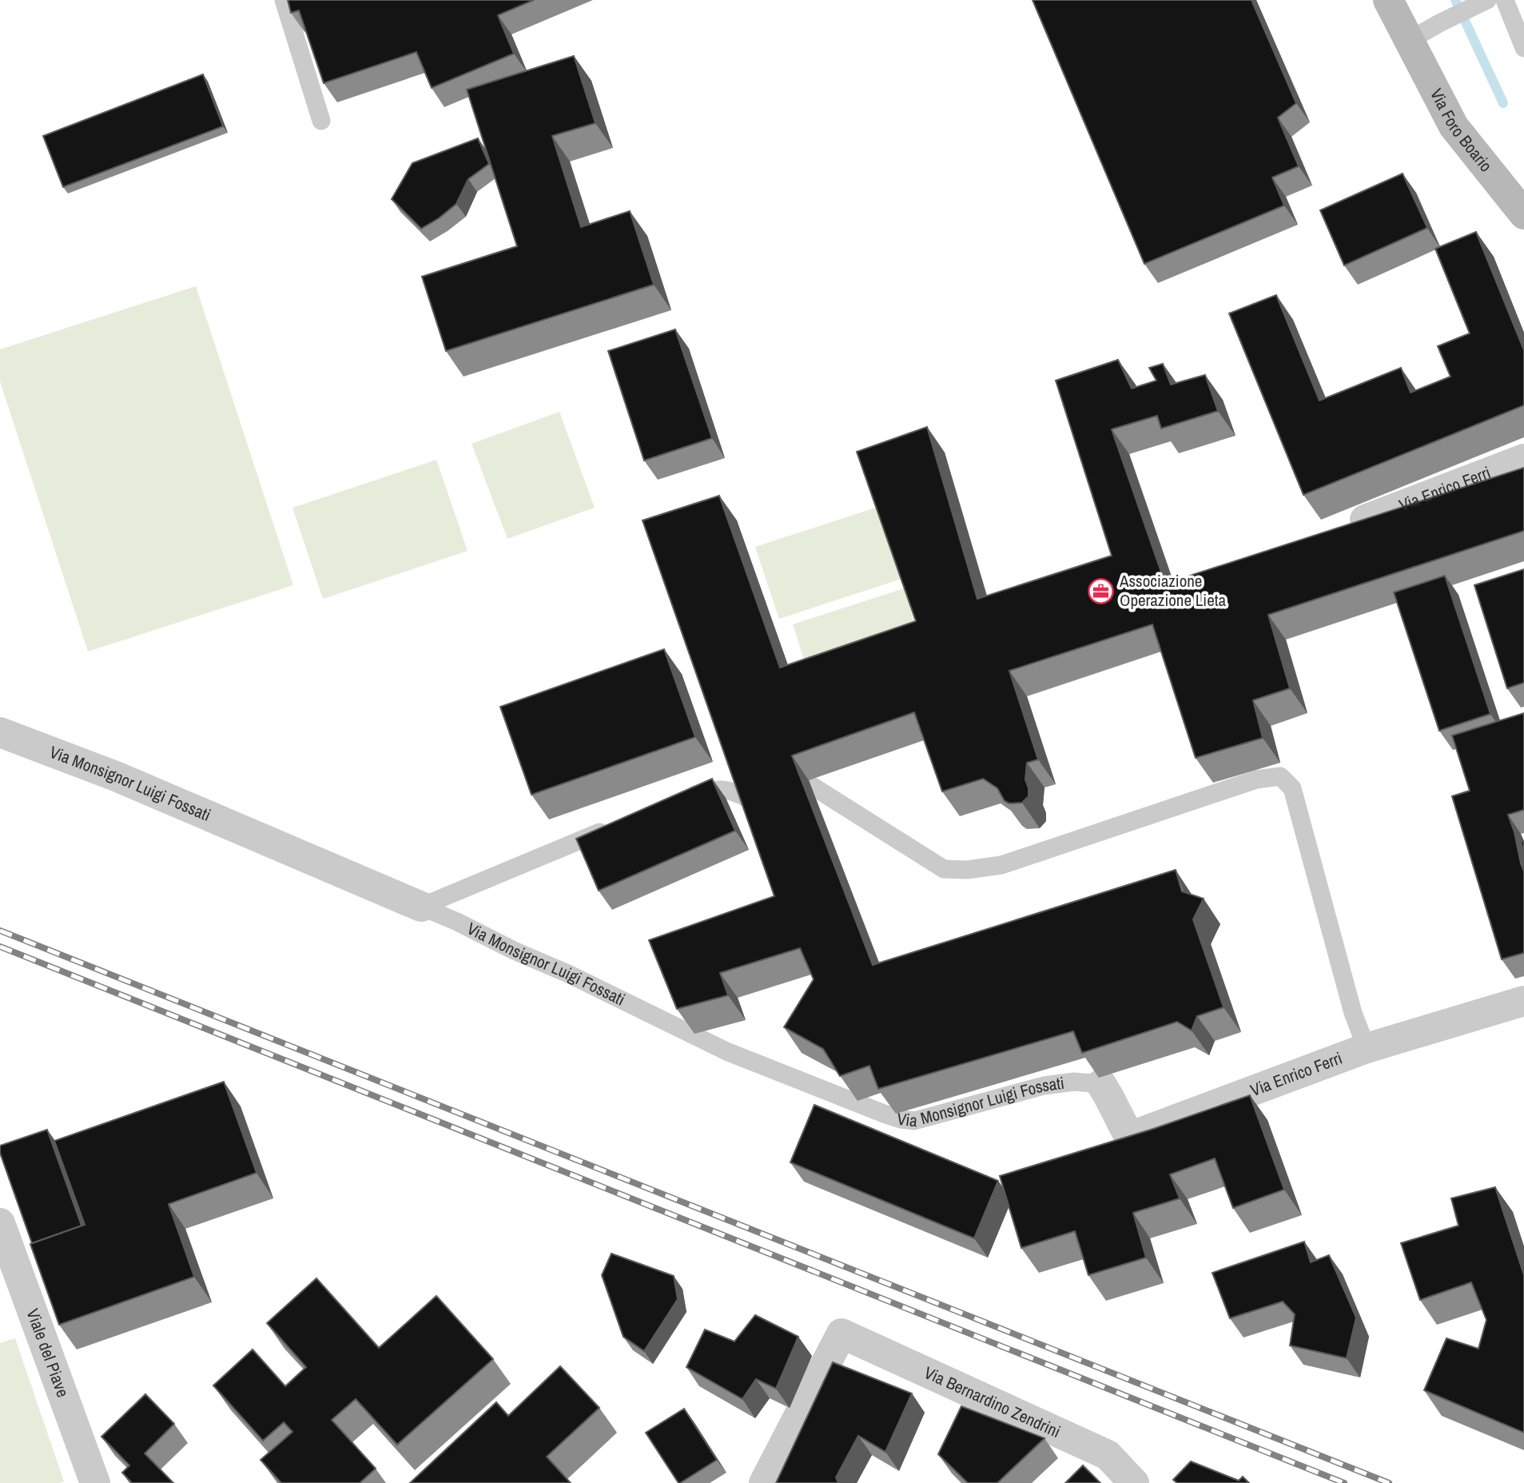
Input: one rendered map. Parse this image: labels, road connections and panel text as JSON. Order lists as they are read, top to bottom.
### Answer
{
  "streets": {
    "main road": ["Via Foro Boario"],
    "street": [
      "Via Enrico Ferri",
      "Via Monsignor Luigi Fossati",
      "Viale del Piave",
      "Via Bernardino Zendrini"
    ]
  },
  "crossings": [
    ["Via Enrico Ferri", "Via Monsignor Luigi Fossati"]
  ],
  "places": {
    "office": ["Associazione Operazione Lieta"]
  }
}
